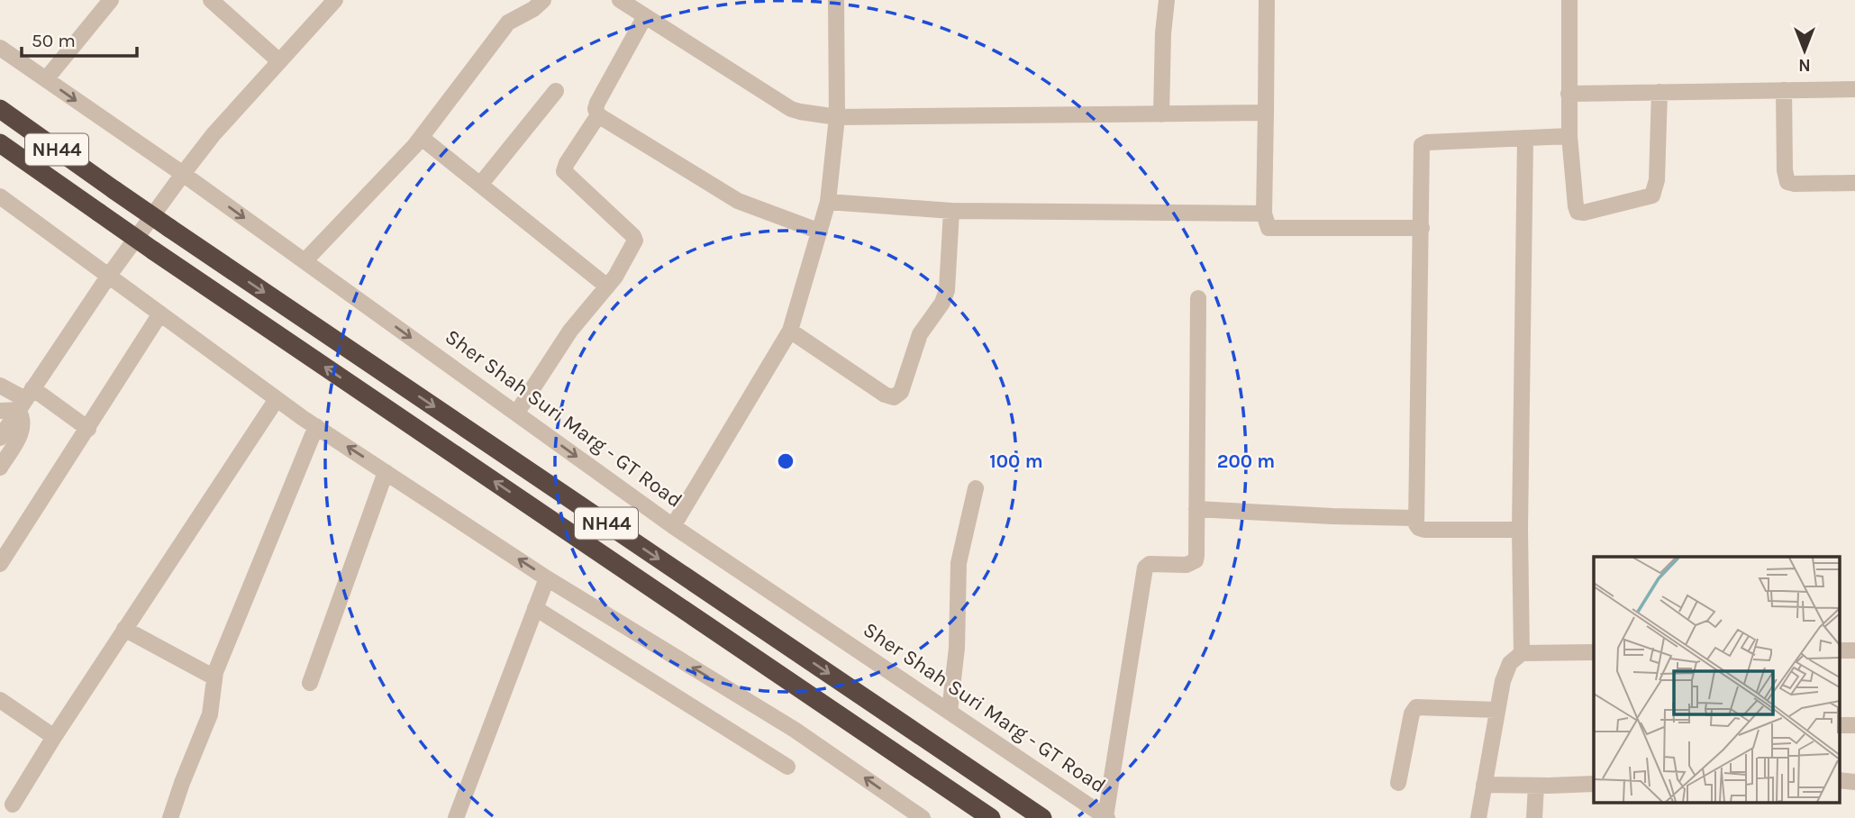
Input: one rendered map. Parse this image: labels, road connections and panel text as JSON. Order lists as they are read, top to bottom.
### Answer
{
  "streets": {
    "highway": ["NH44"],
    "street": ["Sher Shah Suri Marg - GT Road"]
  },
  "scale_bar": "50 m",
  "north": "bottom",
  "rings": ["100 m", "200 m"]
}
